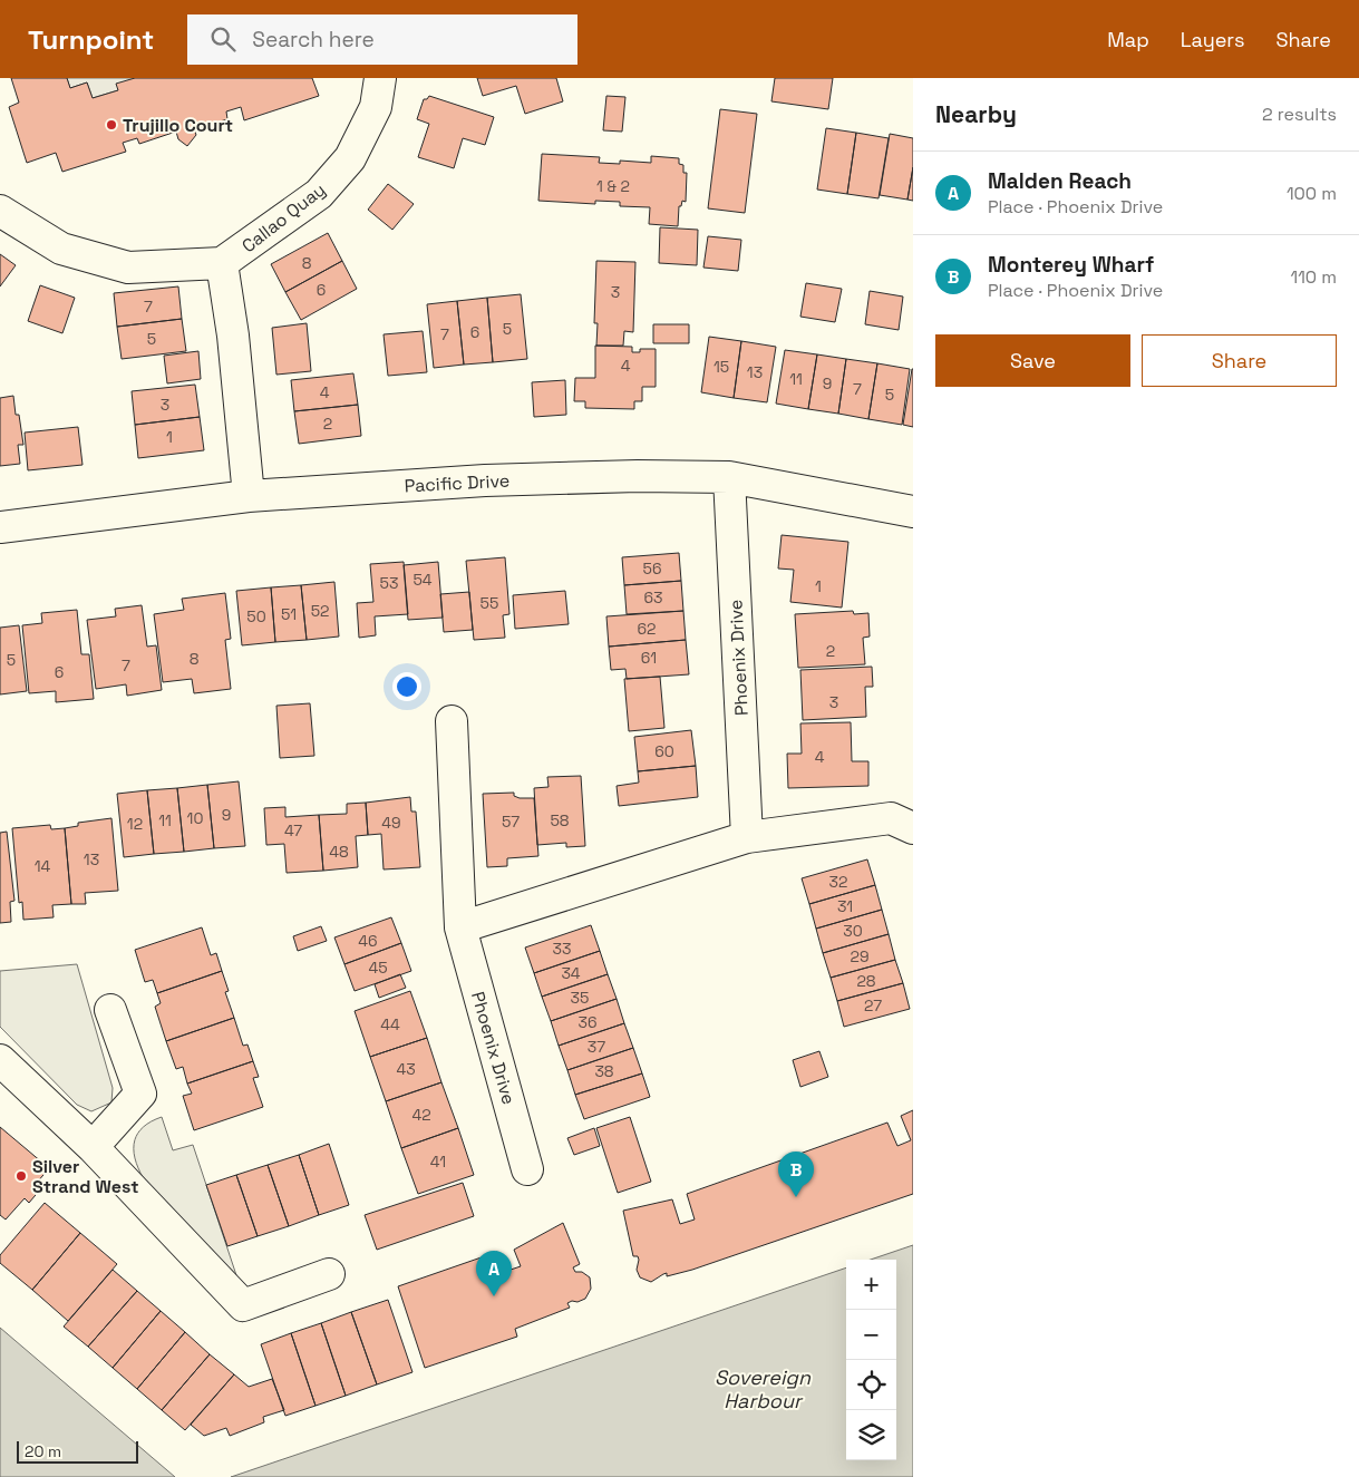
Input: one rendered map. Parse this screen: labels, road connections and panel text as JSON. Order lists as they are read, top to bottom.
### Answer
{
  "streets": {
    "street": ["Callao Quay", "Pacific Drive", "Phoenix Drive"]
  },
  "crossings": [
    ["Callao Quay", "Pacific Drive"],
    ["Pacific Drive", "Phoenix Drive"]
  ],
  "water": ["Sovereign Harbour"],
  "places": ["Trujillo Court", "Silver Strand West"],
  "house_numbers": [
    "1 & 2",
    "8",
    "6",
    "3",
    "7",
    "5",
    "6",
    "7",
    "5",
    "4",
    "15",
    "13",
    "11",
    "9",
    "7",
    "4",
    "5",
    "3",
    "2",
    "1",
    "56",
    "54",
    "53",
    "1",
    "63",
    "55",
    "52",
    "51",
    "50",
    "62",
    "2",
    "61",
    "8",
    "5",
    "7",
    "6",
    "3",
    "60",
    "4",
    "9",
    "10",
    "11",
    "58",
    "57",
    "49",
    "12",
    "47",
    "48",
    "13",
    "14",
    "32",
    "31",
    "30",
    "46",
    "33",
    "29",
    "45",
    "34",
    "28",
    "35",
    "27",
    "36",
    "44",
    "37",
    "43",
    "38",
    "42",
    "41"
  ],
  "scale_bar": "20 m",
  "page": {
    "header": "Turnpoint",
    "search": "Search here",
    "nav": ["Map", "Layers", "Share"],
    "heading": ["Nearby", "2 results"],
    "list": [
      {
        "mark": "A",
        "name": "Malden Reach",
        "note": "Place · Phoenix Drive",
        "value": "100 m"
      },
      {
        "mark": "B",
        "name": "Monterey Wharf",
        "note": "Place · Phoenix Drive",
        "value": "110 m"
      }
    ],
    "buttons": ["Save", "Share"],
    "pins": ["B", "A"],
    "map_buttons": ["+", "−"],
    "scale": "20 m"
  }
}
